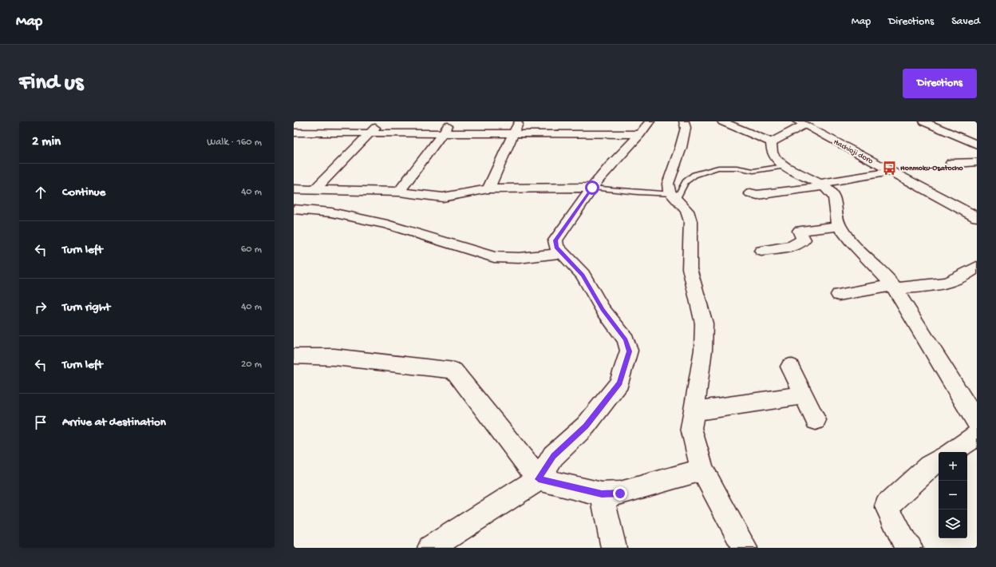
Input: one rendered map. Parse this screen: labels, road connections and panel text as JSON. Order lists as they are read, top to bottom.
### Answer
{
  "streets": {
    "street": ["Hachioji doro"]
  },
  "places": {
    "bus stop": ["Honmoku-Osatocho"]
  },
  "page": {
    "header": "Map",
    "nav": ["Map", "Directions", "Saved"],
    "buttons": "Directions",
    "title": "Find us",
    "heading": ["2 min", "Walk · 160 m"],
    "list": [
      ["Continue", "40 m"],
      ["Turn left", "60 m"],
      ["Turn right", "40 m"],
      ["Turn left", "20 m"],
      "Arrive at destination"
    ],
    "map_buttons": ["+", "−"]
  }
}
